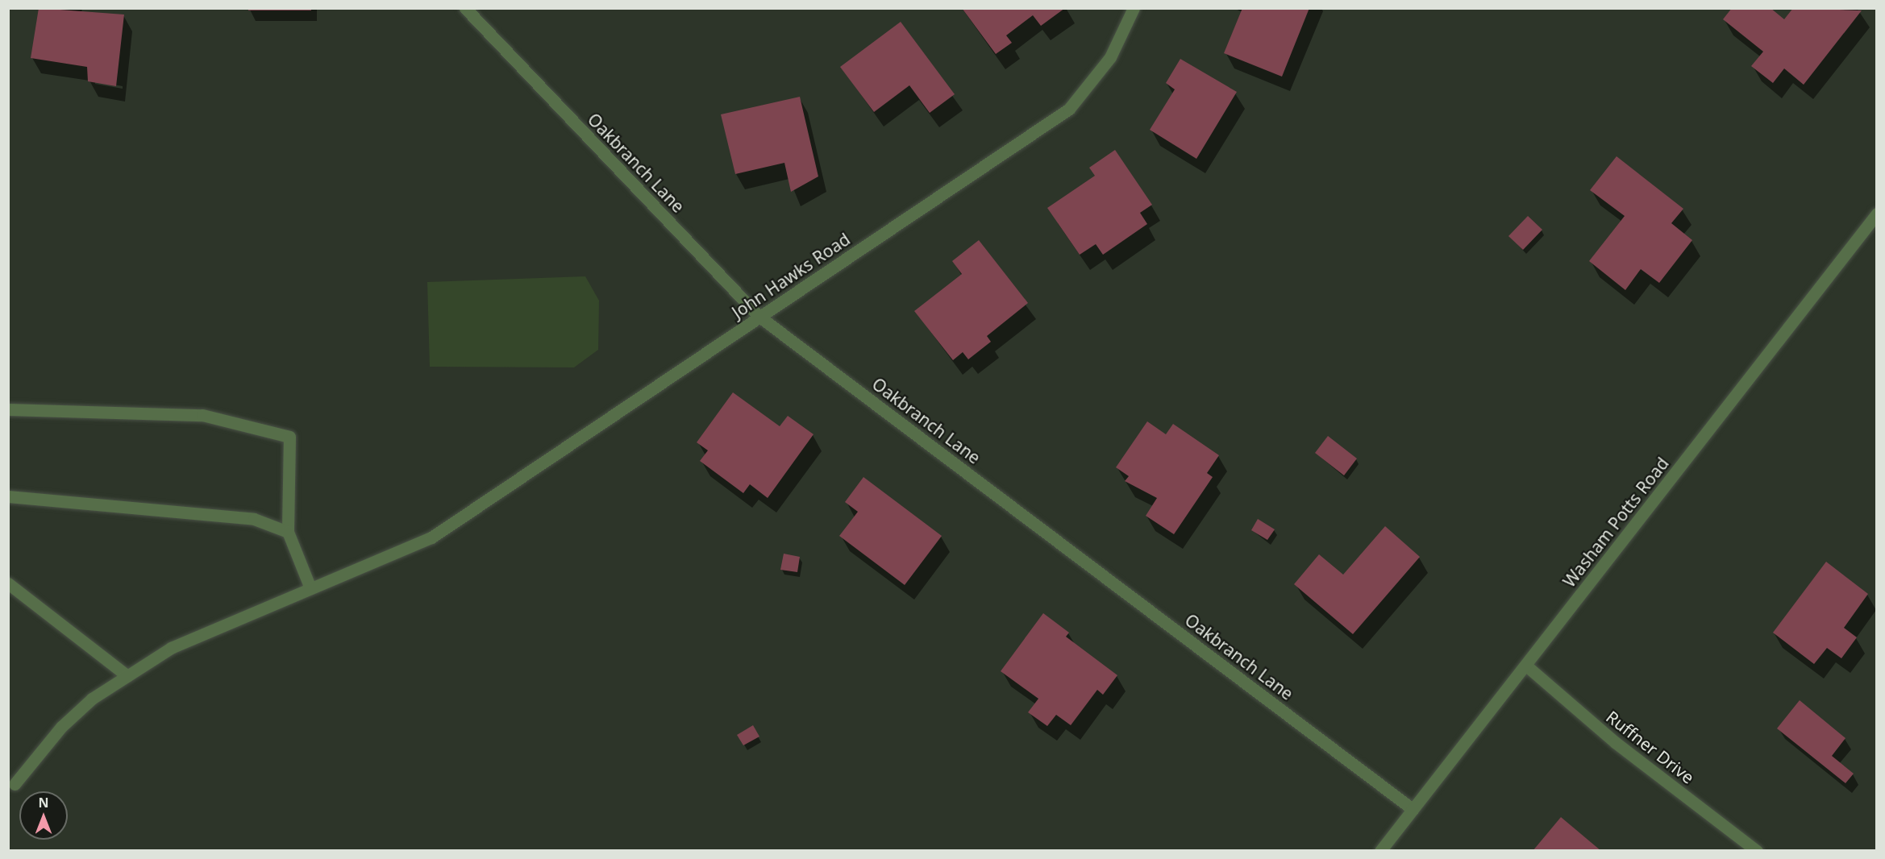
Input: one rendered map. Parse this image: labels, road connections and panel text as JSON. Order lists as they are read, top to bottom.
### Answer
{
  "streets": {
    "street": [
      "Oakbranch Lane",
      "John Hawks Road",
      "Washam Potts Road",
      "Ruffner Drive"
    ]
  },
  "crossings": [
    ["Oakbranch Lane", "John Hawks Road"],
    ["Oakbranch Lane", "Washam Potts Road"],
    ["Washam Potts Road", "Ruffner Drive"]
  ],
  "north": "top"
}
